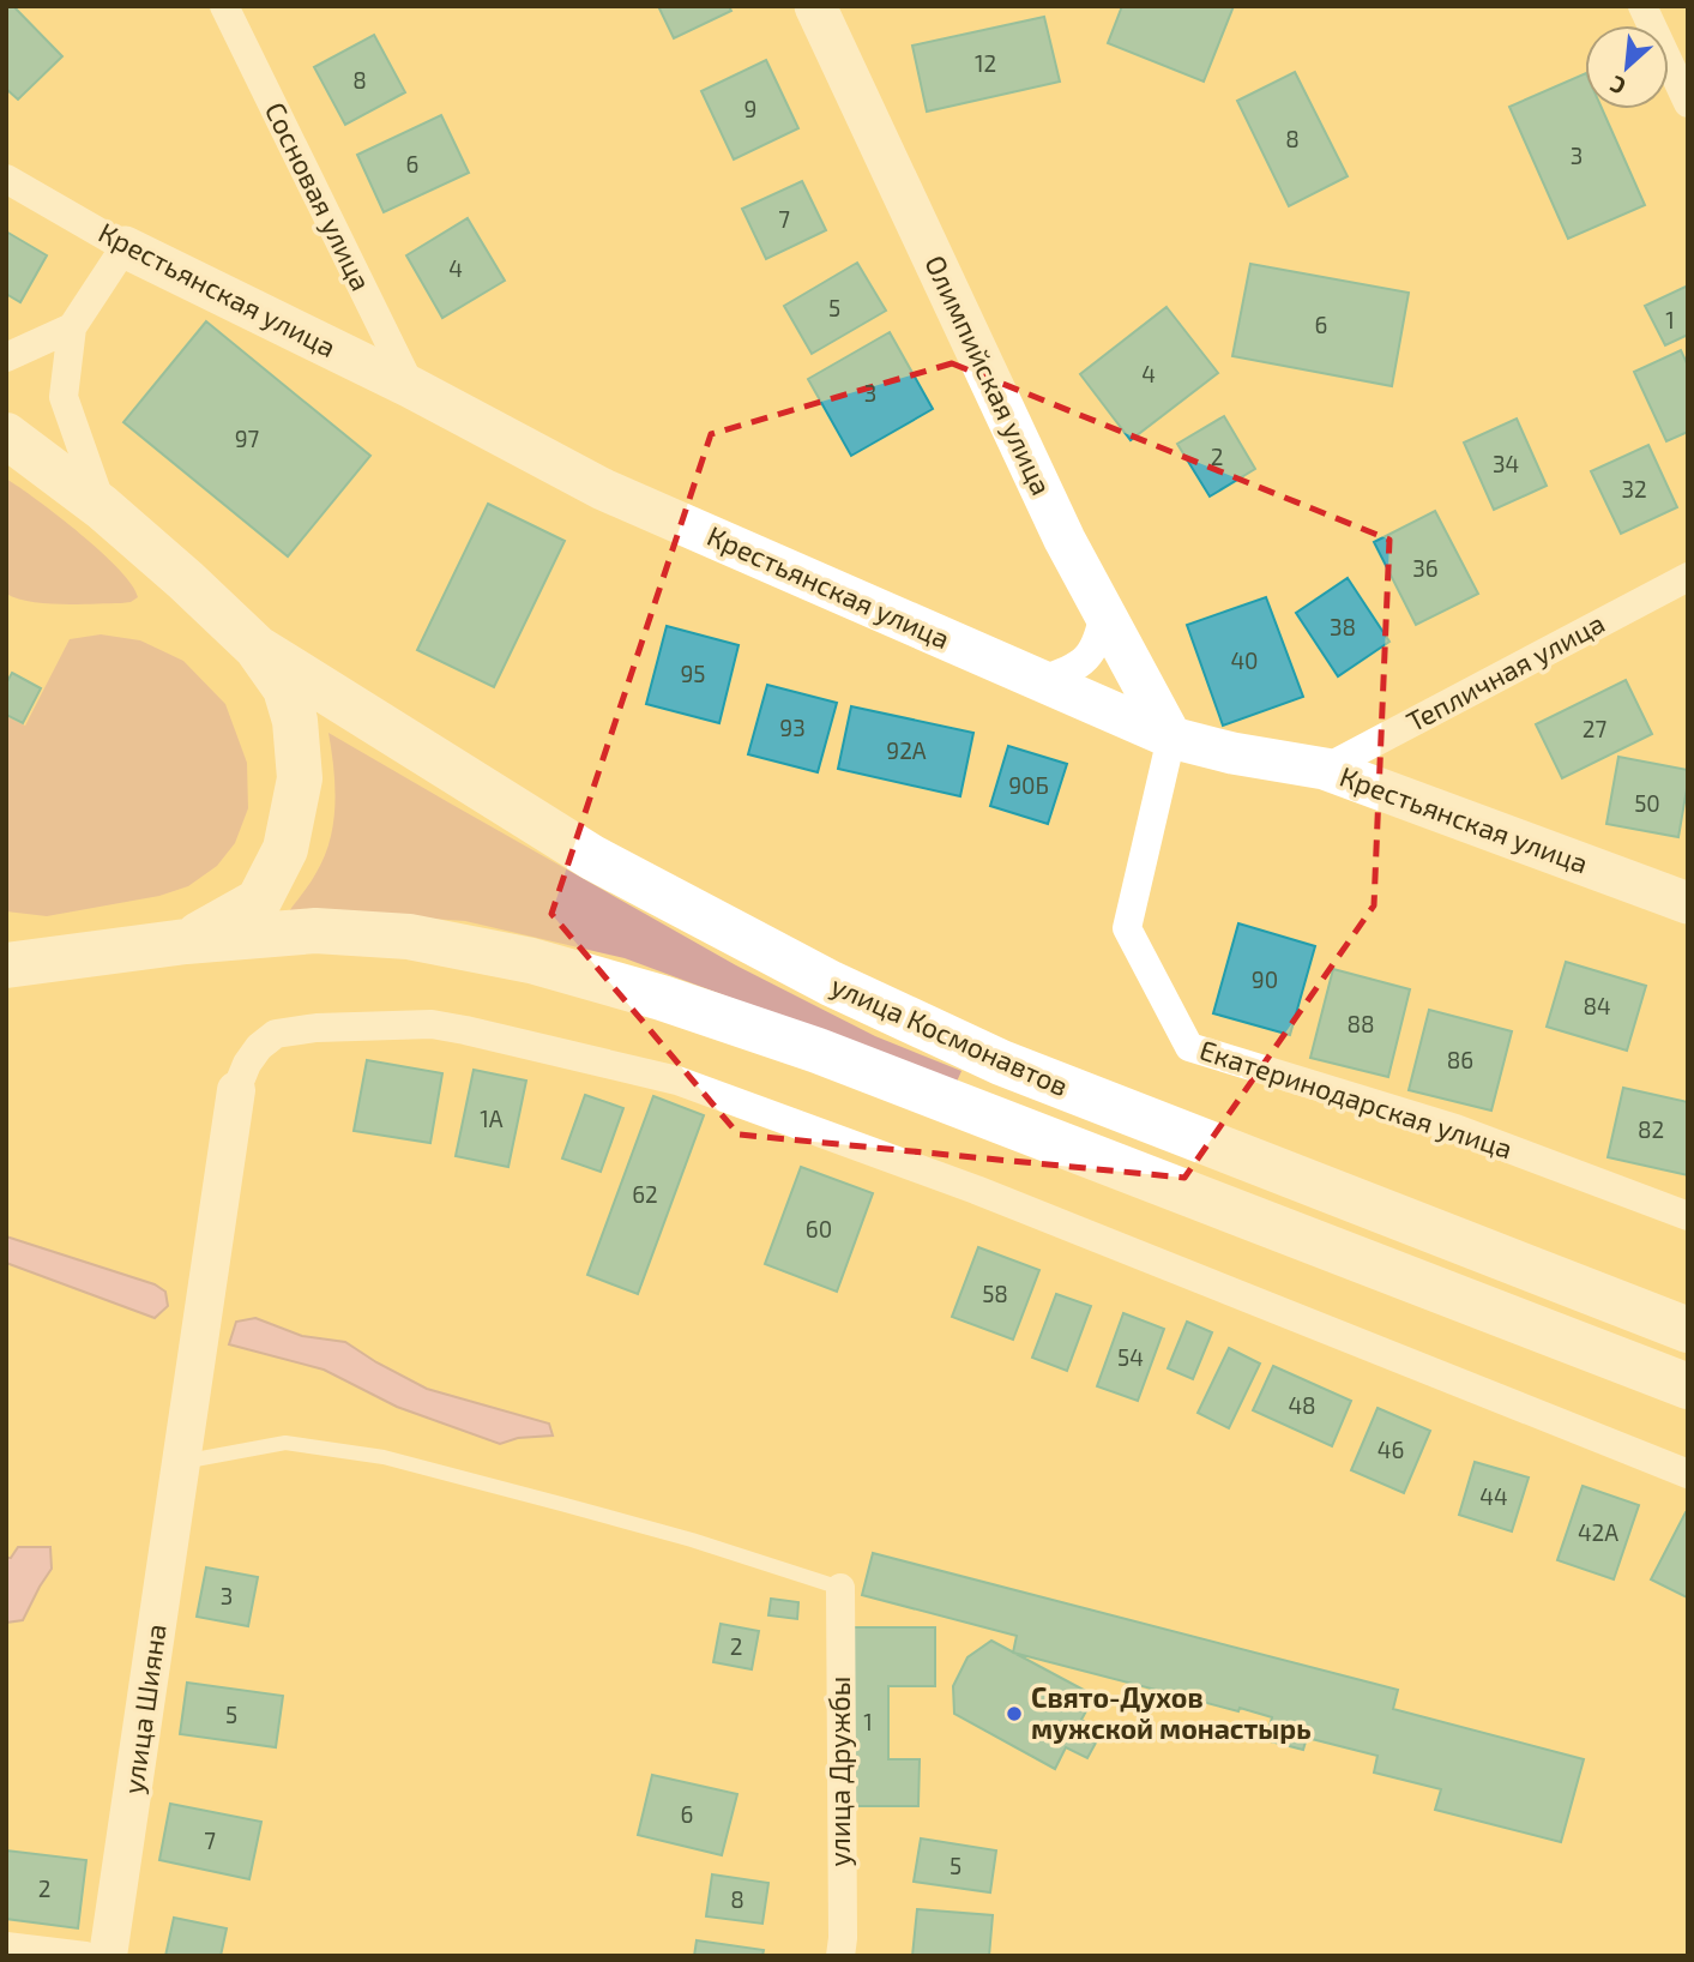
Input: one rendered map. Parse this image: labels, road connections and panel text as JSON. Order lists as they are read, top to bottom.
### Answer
{
  "streets": {
    "main road": ["Крестьянская улица", "Олимпийская улица", "улица Космонавтов"],
    "street": [
      "Сосновая улица",
      "Тепличная улица",
      "Екатеринодарская улица",
      "улица Шияна",
      "улица Дружбы"
    ]
  },
  "crossings": [
    ["Сосновая улица", "Крестьянская улица"],
    ["Крестьянская улица", "Олимпийская улица"],
    ["Крестьянская улица", "Тепличная улица"],
    ["Крестьянская улица", "Екатеринодарская улица"],
    ["Олимпийская улица", "Екатеринодарская улица"]
  ],
  "places": ["Свято-Духов мужской монастырь"],
  "house_numbers": [
    "12",
    "8",
    "9",
    "8",
    "3",
    "6",
    "7",
    "4",
    "5",
    "1",
    "6",
    "4",
    "3",
    "97",
    "2",
    "34",
    "32",
    "36",
    "38",
    "40",
    "95",
    "93",
    "27",
    "92А",
    "90Б",
    "50",
    "90",
    "84",
    "88",
    "86",
    "1А",
    "82",
    "62",
    "60",
    "58",
    "54",
    "48",
    "46",
    "44",
    "42А",
    "3",
    "2",
    "5",
    "1",
    "6",
    "7",
    "5",
    "2",
    "8"
  ],
  "north": "bottom left"
}
